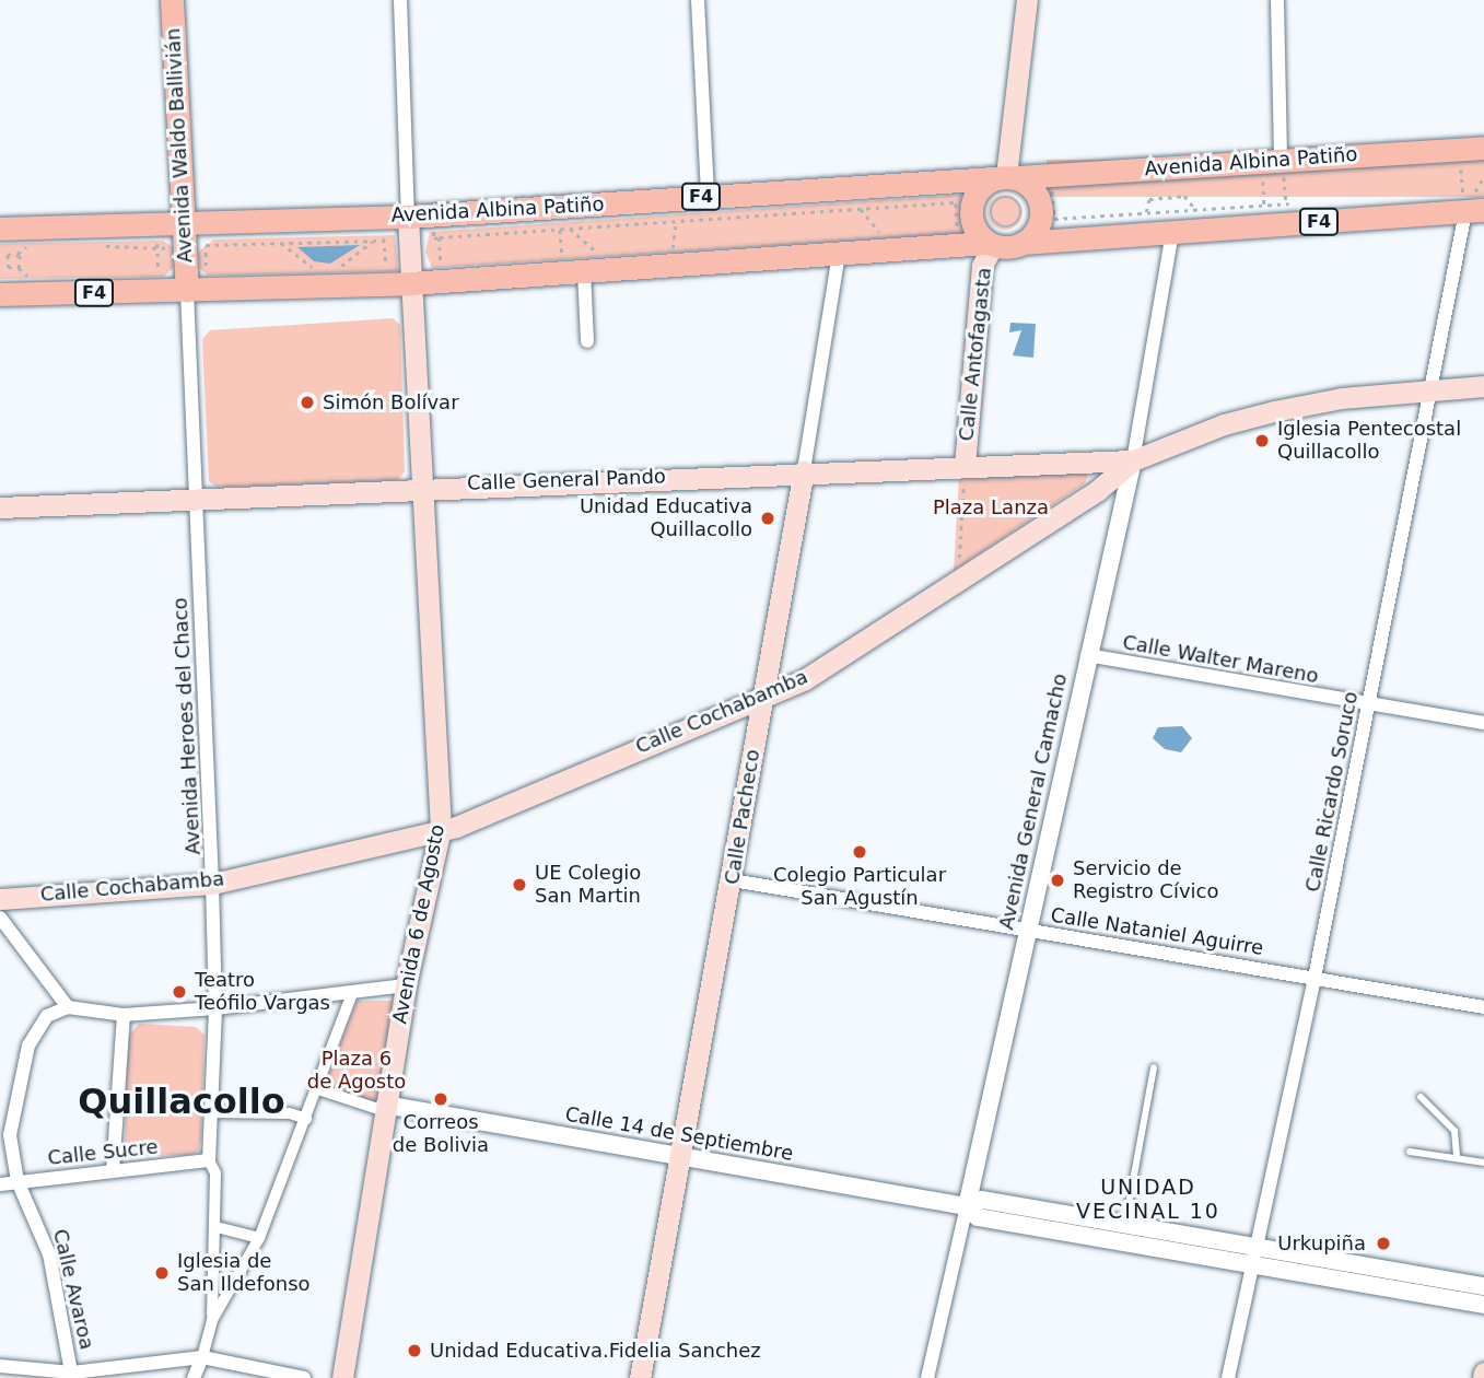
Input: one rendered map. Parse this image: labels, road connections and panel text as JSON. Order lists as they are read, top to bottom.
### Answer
{
  "streets": {
    "main road": [
      "Avenida Waldo Ballivián",
      "Avenida Albina Patiño",
      "F4",
      "Calle Antofagasta",
      "Calle General Pando",
      "Calle Cochabamba",
      "Calle Pacheco",
      "Avenida 6 de Agosto"
    ],
    "street": [
      "Calle Walter Mareno",
      "Avenida Heroes del Chaco",
      "Calle Ricardo Soruco",
      "Avenida General Camacho",
      "Calle Nataniel Aguirre",
      "Calle 14 de Septiembre",
      "Calle Sucre",
      "Calle Avaroa"
    ]
  },
  "crossings": [
    ["Avenida Waldo Ballivián", "Avenida Albina Patiño"],
    ["Avenida Waldo Ballivián", "F4"],
    ["Avenida Waldo Ballivián", "Avenida Heroes del Chaco"],
    ["Avenida Albina Patiño", "Avenida 6 de Agosto"],
    ["F4", "Calle Antofagasta"],
    ["F4", "Avenida Heroes del Chaco"],
    ["F4", "Calle Ricardo Soruco"],
    ["F4", "Avenida General Camacho"],
    ["F4", "Calle Pacheco"],
    ["F4", "Avenida 6 de Agosto"],
    ["Calle Antofagasta", "Calle General Pando"],
    ["Calle General Pando", "Calle Cochabamba"],
    ["Calle General Pando", "Avenida Heroes del Chaco"],
    ["Calle General Pando", "Avenida General Camacho"],
    ["Calle General Pando", "Calle Pacheco"],
    ["Calle General Pando", "Avenida 6 de Agosto"],
    ["Calle Walter Mareno", "Calle Ricardo Soruco"],
    ["Calle Walter Mareno", "Avenida General Camacho"],
    ["Calle Cochabamba", "Avenida Heroes del Chaco"],
    ["Calle Cochabamba", "Calle Ricardo Soruco"],
    ["Calle Cochabamba", "Avenida General Camacho"],
    ["Calle Cochabamba", "Calle Pacheco"],
    ["Calle Cochabamba", "Avenida 6 de Agosto"],
    ["Avenida Heroes del Chaco", "Calle Sucre"],
    ["Calle Ricardo Soruco", "Calle Nataniel Aguirre"],
    ["Calle Ricardo Soruco", "Calle 14 de Septiembre"],
    ["Avenida General Camacho", "Calle Nataniel Aguirre"],
    ["Avenida General Camacho", "Calle 14 de Septiembre"],
    ["Calle Pacheco", "Calle Nataniel Aguirre"],
    ["Calle Pacheco", "Calle 14 de Septiembre"],
    ["Avenida 6 de Agosto", "Calle 14 de Septiembre"],
    ["Calle Sucre", "Calle Avaroa"]
  ],
  "districts": ["Quillacollo", "UNIDAD VECINAL 10"],
  "parks": ["Plaza Lanza", "Plaza 6 de Agosto"],
  "places": [
    "Simón Bolívar",
    "Iglesia Pentecostal Quillacollo",
    "Unidad Educativa Quillacollo",
    "Colegio Particular San Agustín",
    "Servicio de Registro Cívico",
    "UE Colegio San Martin",
    "Teatro Teófilo Vargas",
    "Correos de Bolivia",
    "Urkupiña",
    "Iglesia de San Ildefonso",
    "Unidad Educativa.Fidelia Sanchez"
  ]
}
